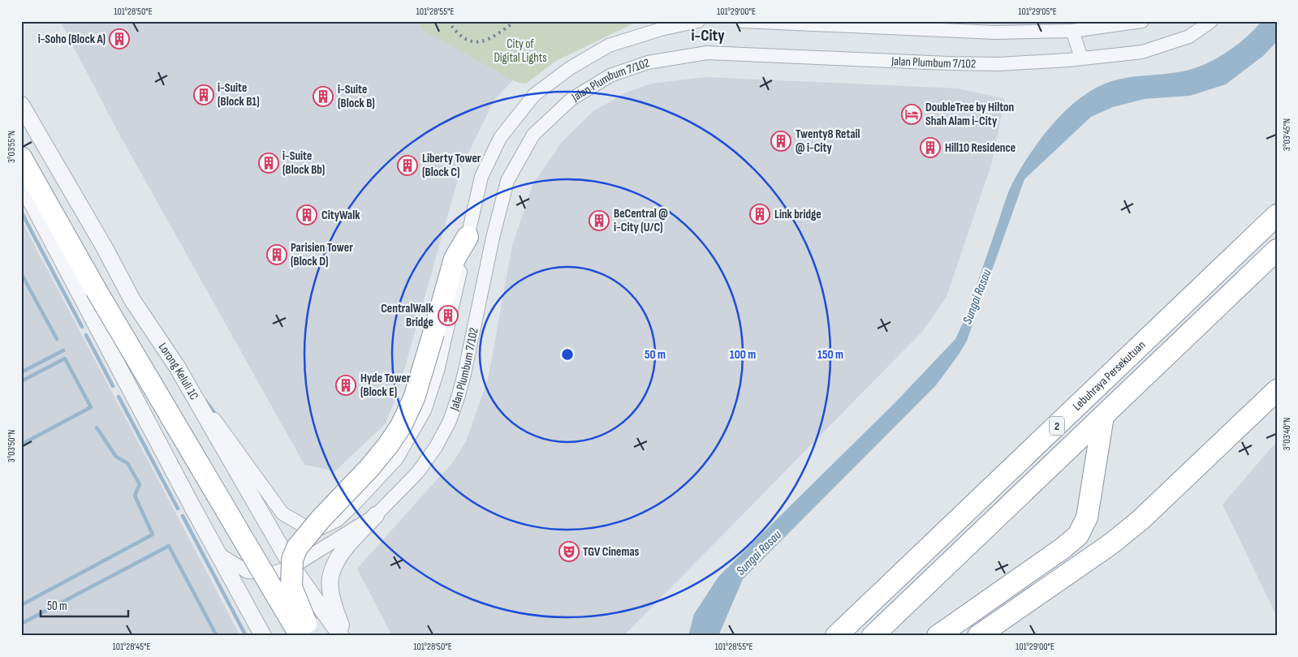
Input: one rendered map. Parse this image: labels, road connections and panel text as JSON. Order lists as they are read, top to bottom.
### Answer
{
  "streets": {
    "highway": ["Lebuhraya Persekutuan", "2"],
    "street": ["Jalan Plumbum 7/102", "Lorong Keluli 1C"]
  },
  "crossings": [
    ["Jalan Plumbum 7/102", "Lorong Keluli 1C"]
  ],
  "districts": ["i-City"],
  "water": ["Sungai Rasau"],
  "parks": ["City of Digital Lights"],
  "places": {
    "building": [
      "i-Soho (Block A)",
      "i-Suite (Block B1)",
      "i-Suite (Block B)",
      "Twenty8 Retail @ i-City",
      "Hill10 Residence",
      "i-Suite (Block Bb)",
      "Liberty Tower (Block C)",
      "Link bridge",
      "CityWalk",
      "BeCentral @ i-City (U/C)",
      "Parisien Tower (Block D)",
      "CentralWalk Bridge",
      "Hyde Tower (Block E)"
    ],
    "hotel": ["DoubleTree by Hilton Shah Alam i-City"],
    "theatre": ["TGV Cinemas"]
  },
  "scale_bar": "50 m",
  "coordinates": [
    "101°28'50\"E",
    "101°28'55\"E",
    "101°29'00\"E",
    "101°29'05\"E",
    "3°03'45\"N",
    "3°03'55\"N",
    "3°03'40\"N",
    "3°03'50\"N",
    "101°28'45\"E"
  ],
  "rings": ["50 m", "100 m", "150 m"]
}
